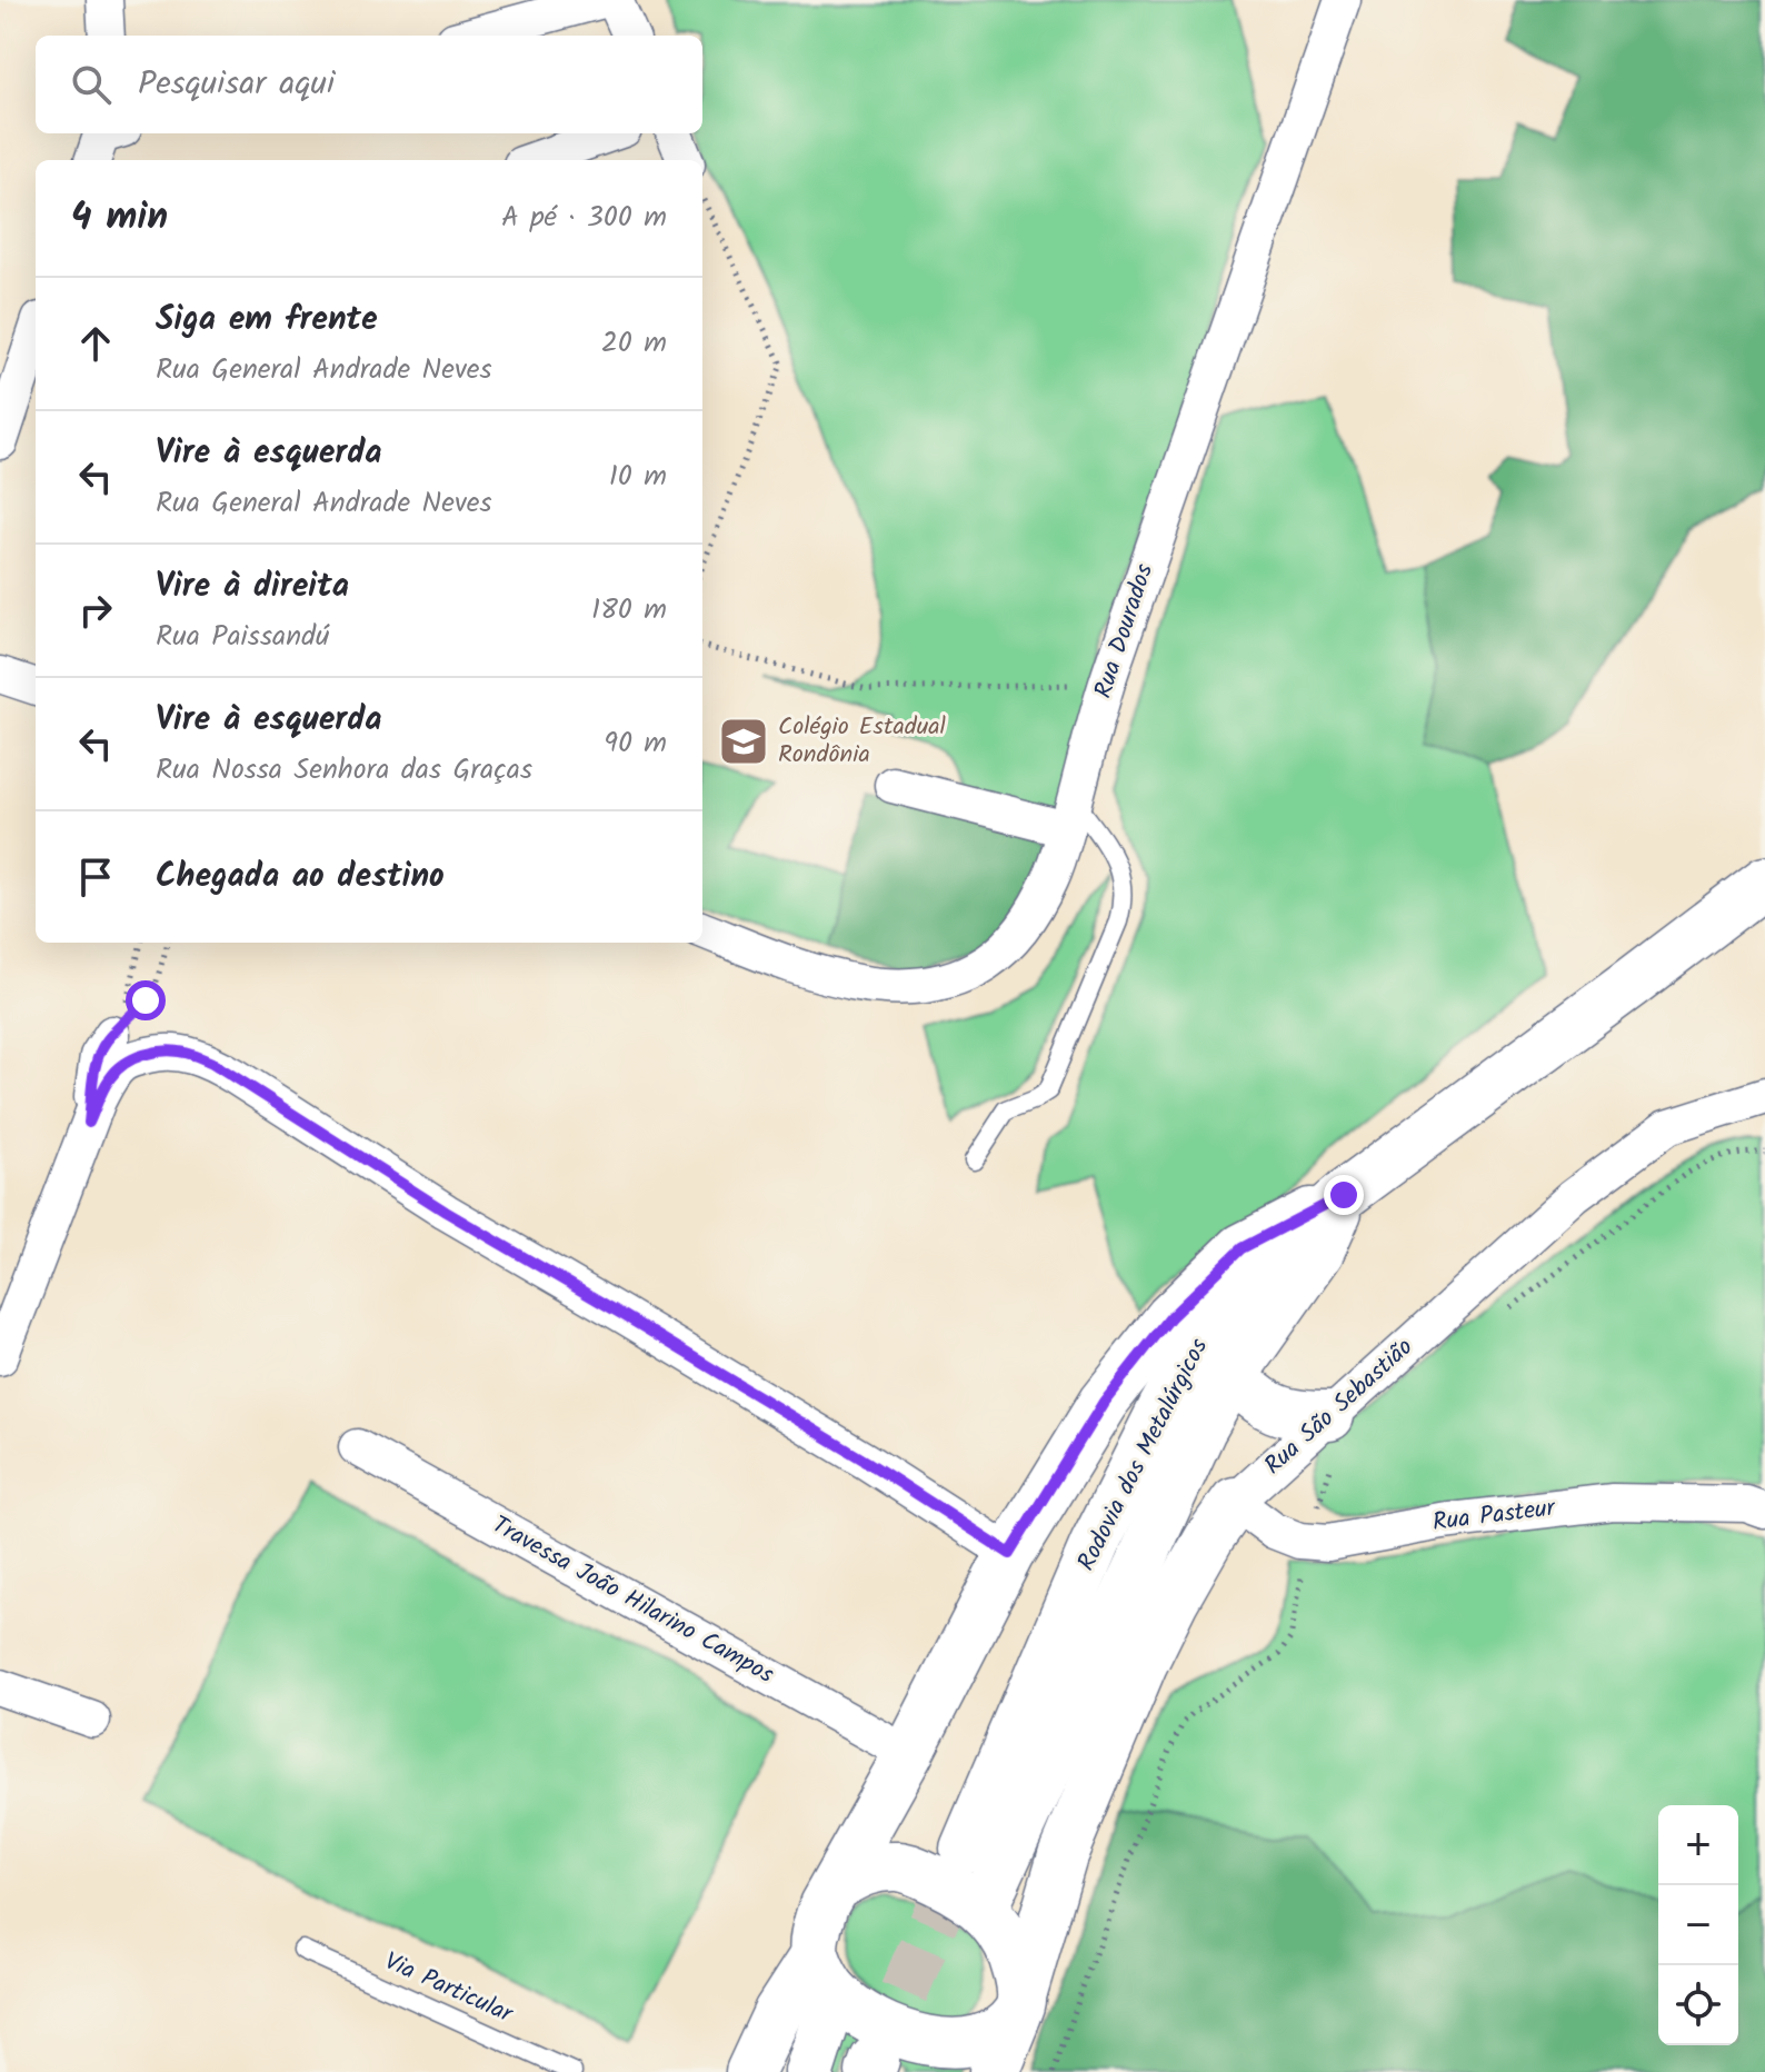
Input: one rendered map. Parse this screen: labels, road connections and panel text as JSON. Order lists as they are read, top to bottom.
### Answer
{
  "streets": {
    "main road": ["Rua São Sebastião", "Rodovia dos Metalúrgicos"],
    "street": ["Rua Dourados", "Rua Pasteur", "Travessa João Hilarino Campos"],
    "lane": ["Via Particular"]
  },
  "crossings": [
    ["Rua São Sebastião", "Rua Pasteur"]
  ],
  "places": {
    "school or university": ["Colégio Estadual Rondônia"]
  },
  "page": {
    "search": "Pesquisar aqui",
    "heading": ["4 min", "A pé · 300 m"],
    "list": [
      ["Siga em frente", "Rua General Andrade Neves", "20 m"],
      ["Vire à esquerda", "Rua General Andrade Neves", "10 m"],
      ["Vire à direita", "Rua Paissandú", "180 m"],
      ["Vire à esquerda", "Rua Nossa Senhora das Graças", "90 m"],
      "Chegada ao destino"
    ],
    "map_buttons": ["+", "−"]
  }
}
